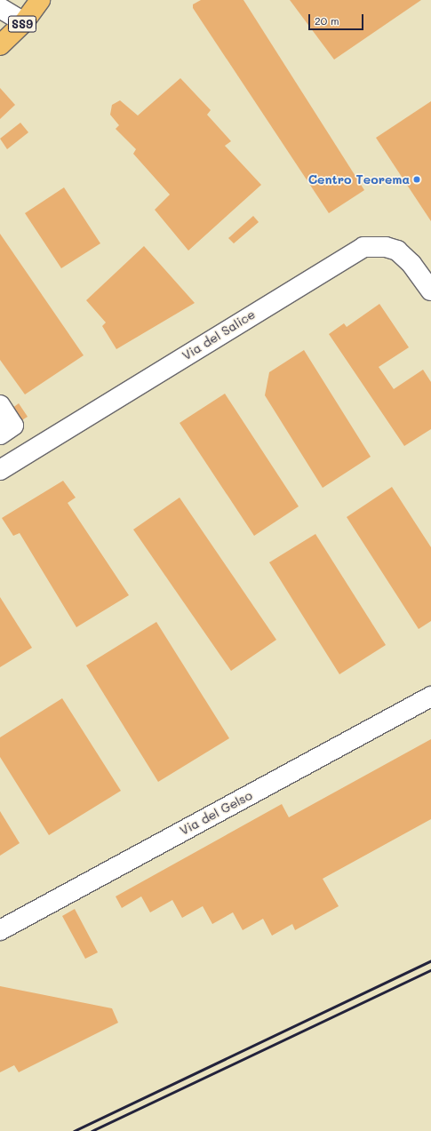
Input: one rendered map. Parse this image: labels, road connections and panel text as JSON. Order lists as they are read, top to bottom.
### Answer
{
  "streets": {
    "main road": ["SS9"],
    "street": ["Via del Salice", "Via del Gelso"]
  },
  "places": ["Centro Teorema"],
  "scale_bar": "20 m"
}
